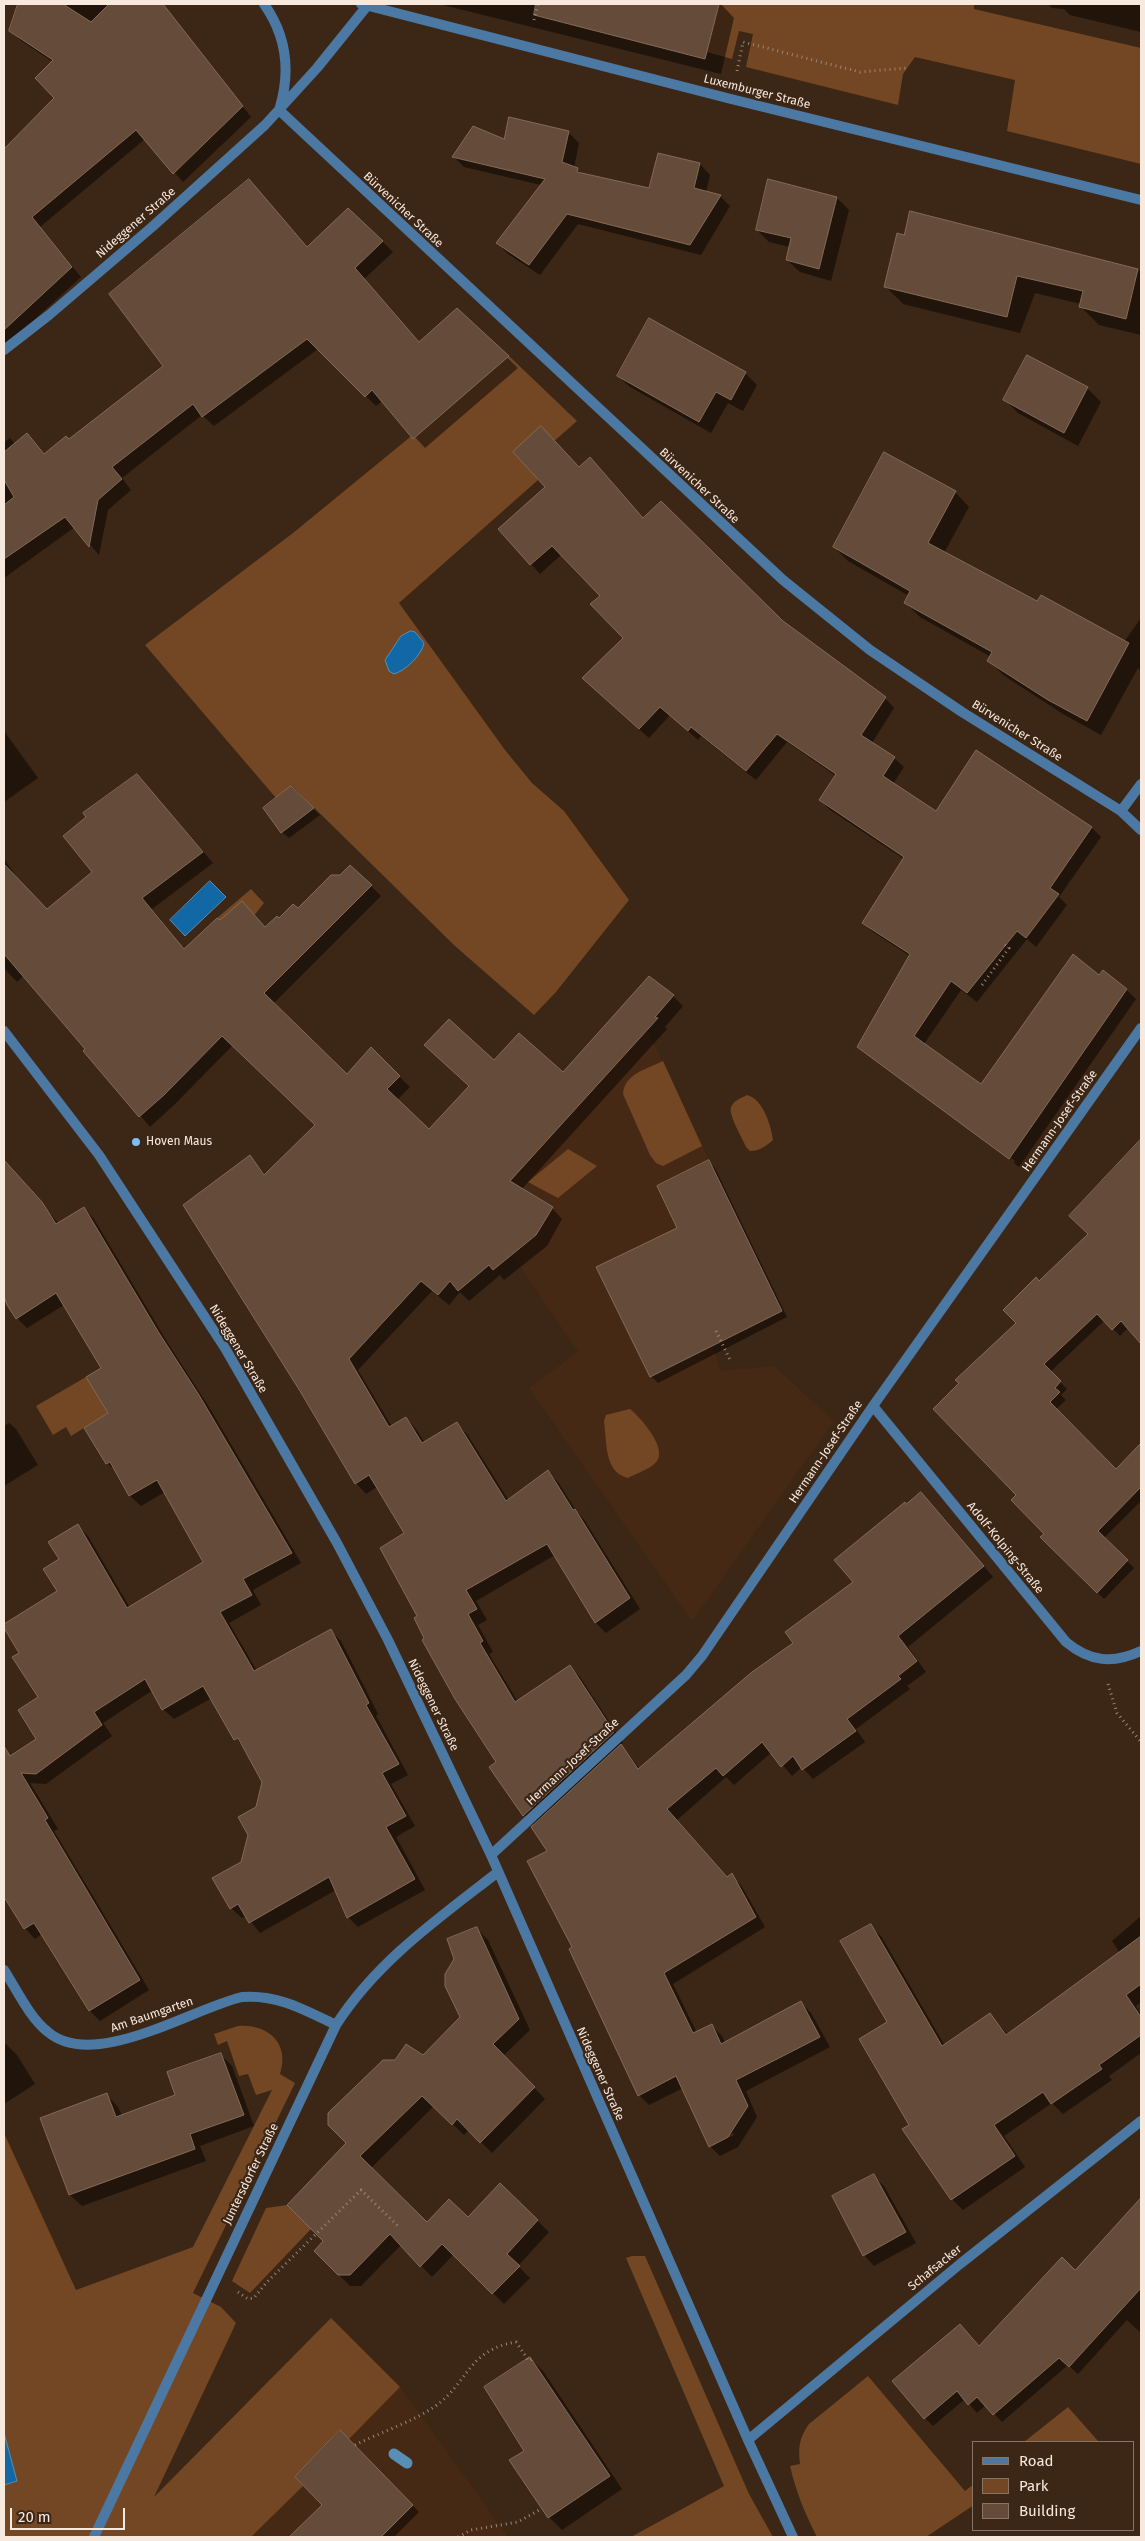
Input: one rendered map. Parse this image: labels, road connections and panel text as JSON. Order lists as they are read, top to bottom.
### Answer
{
  "streets": {
    "street": [
      "Luxemburger Straße",
      "Bürvenicher Straße",
      "Nideggener Straße",
      "Hermann-Josef-Straße",
      "Adolf-Kolping-Straße",
      "Am Baumgarten",
      "Juntersdorfer Straße",
      "Schafsacker"
    ]
  },
  "crossings": [
    ["Luxemburger Straße", "Nideggener Straße"],
    ["Bürvenicher Straße", "Nideggener Straße"],
    ["Nideggener Straße", "Hermann-Josef-Straße"],
    ["Nideggener Straße", "Juntersdorfer Straße"],
    ["Nideggener Straße", "Schafsacker"],
    ["Hermann-Josef-Straße", "Adolf-Kolping-Straße"],
    ["Am Baumgarten", "Juntersdorfer Straße"]
  ],
  "places": ["Hoven Maus"],
  "legend": ["Road", "Park", "Building"],
  "scale_bar": "20 m"
}
